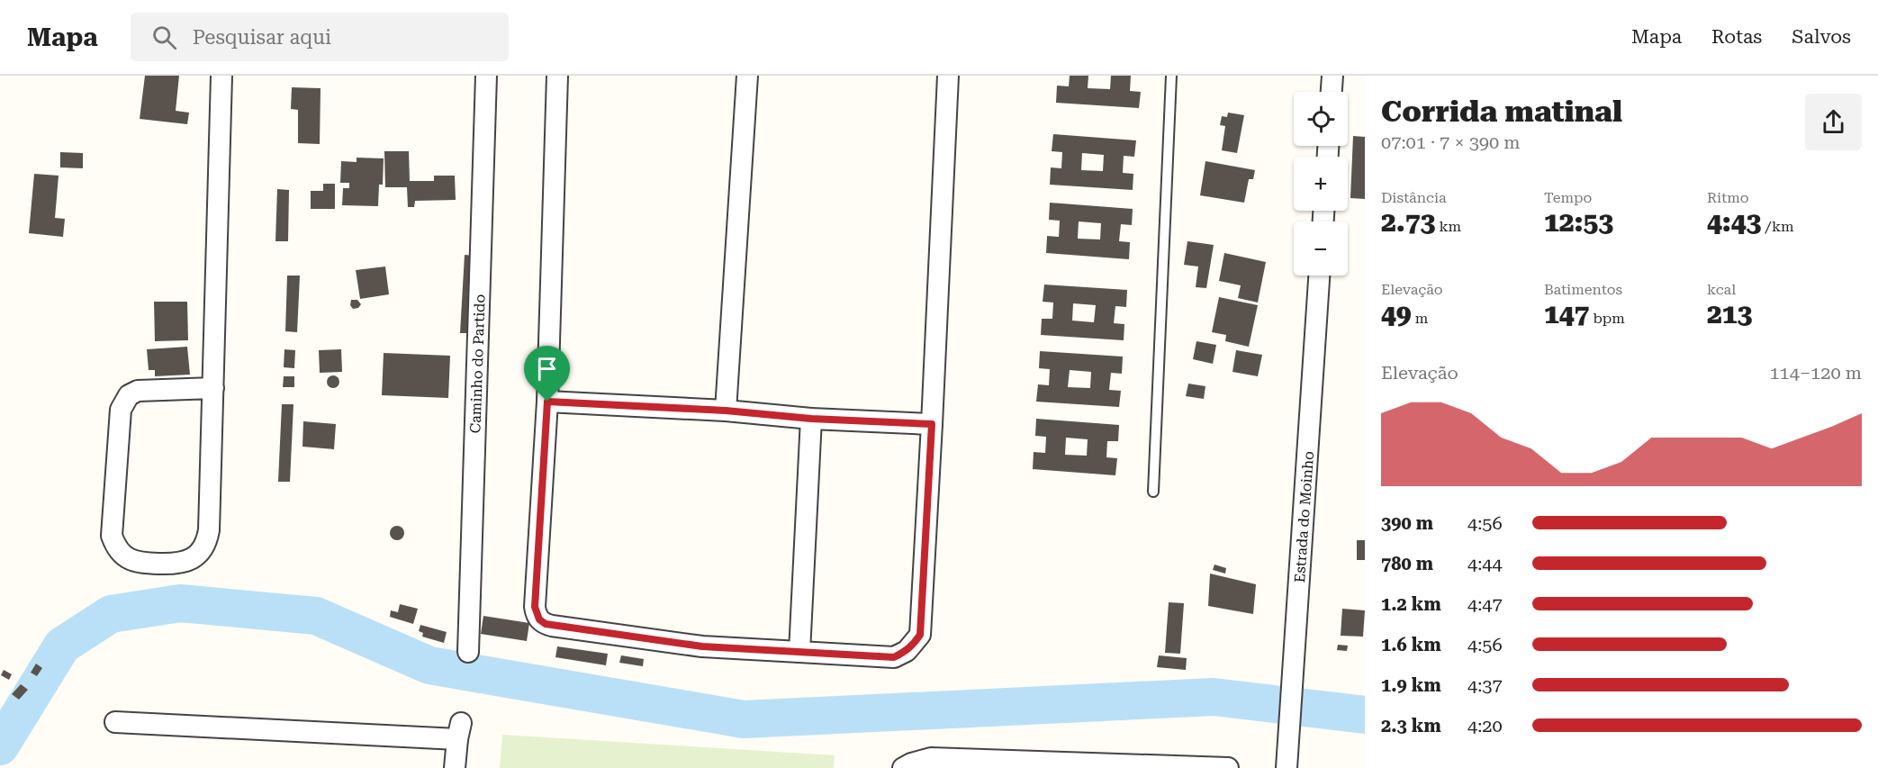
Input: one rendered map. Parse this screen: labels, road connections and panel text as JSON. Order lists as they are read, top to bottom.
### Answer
{
  "streets": {
    "street": ["Caminho do Partido", "Estrada do Moinho"]
  },
  "page": {
    "header": "Mapa",
    "search": "Pesquisar aqui",
    "nav": ["Mapa", "Rotas", "Salvos"],
    "heading": ["Corrida matinal", "07:01 · 7 × 390 m"],
    "map_buttons": ["+", "−"],
    "stats": [
      ["Distância", "2.73 km"],
      ["Tempo", "12:53"],
      ["Ritmo", "4:43 /km"],
      ["Elevação", "49 m"],
      ["Batimentos", "147 bpm"],
      ["kcal", "213"]
    ],
    "chart": ["Elevação", "114–120 m"],
    "list": [
      {
        "name": "390 m",
        "note": "4:56"
      },
      {
        "name": "780 m",
        "note": "4:44"
      },
      {
        "name": "1.2 km",
        "note": "4:47"
      },
      {
        "name": "1.6 km",
        "note": "4:56"
      },
      {
        "name": "1.9 km",
        "note": "4:37"
      },
      {
        "name": "2.3 km",
        "note": "4:20"
      }
    ]
  }
}
